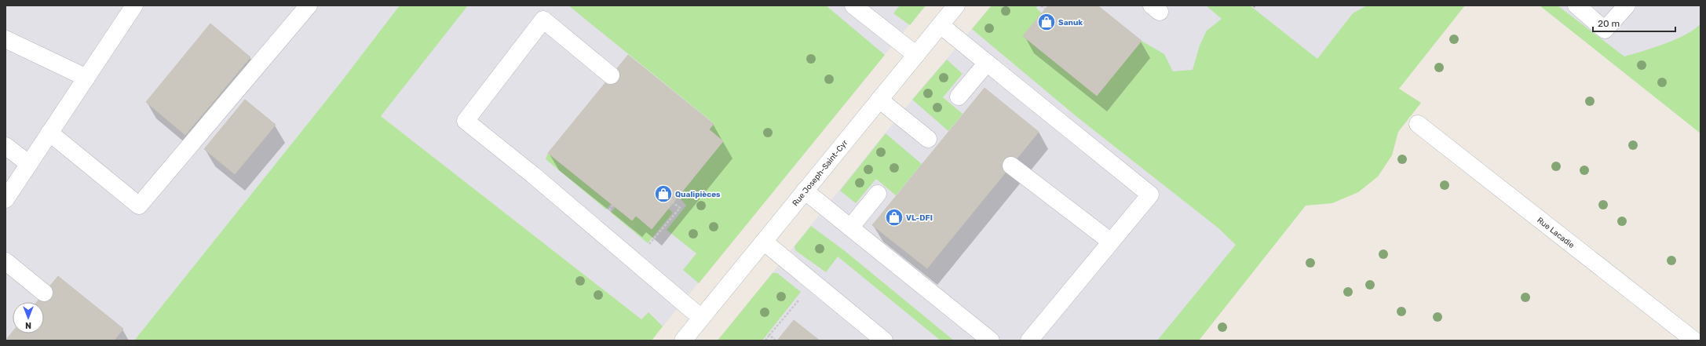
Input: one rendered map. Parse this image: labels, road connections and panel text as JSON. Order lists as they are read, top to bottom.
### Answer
{
  "streets": {
    "street": ["Rue Joseph-Saint-Cyr", "Rue Lacadie"]
  },
  "places": {
    "shop": ["Sanuk", "Qualipièces", "VL-DFI"]
  },
  "scale_bar": "20 m",
  "north": "bottom"
}
